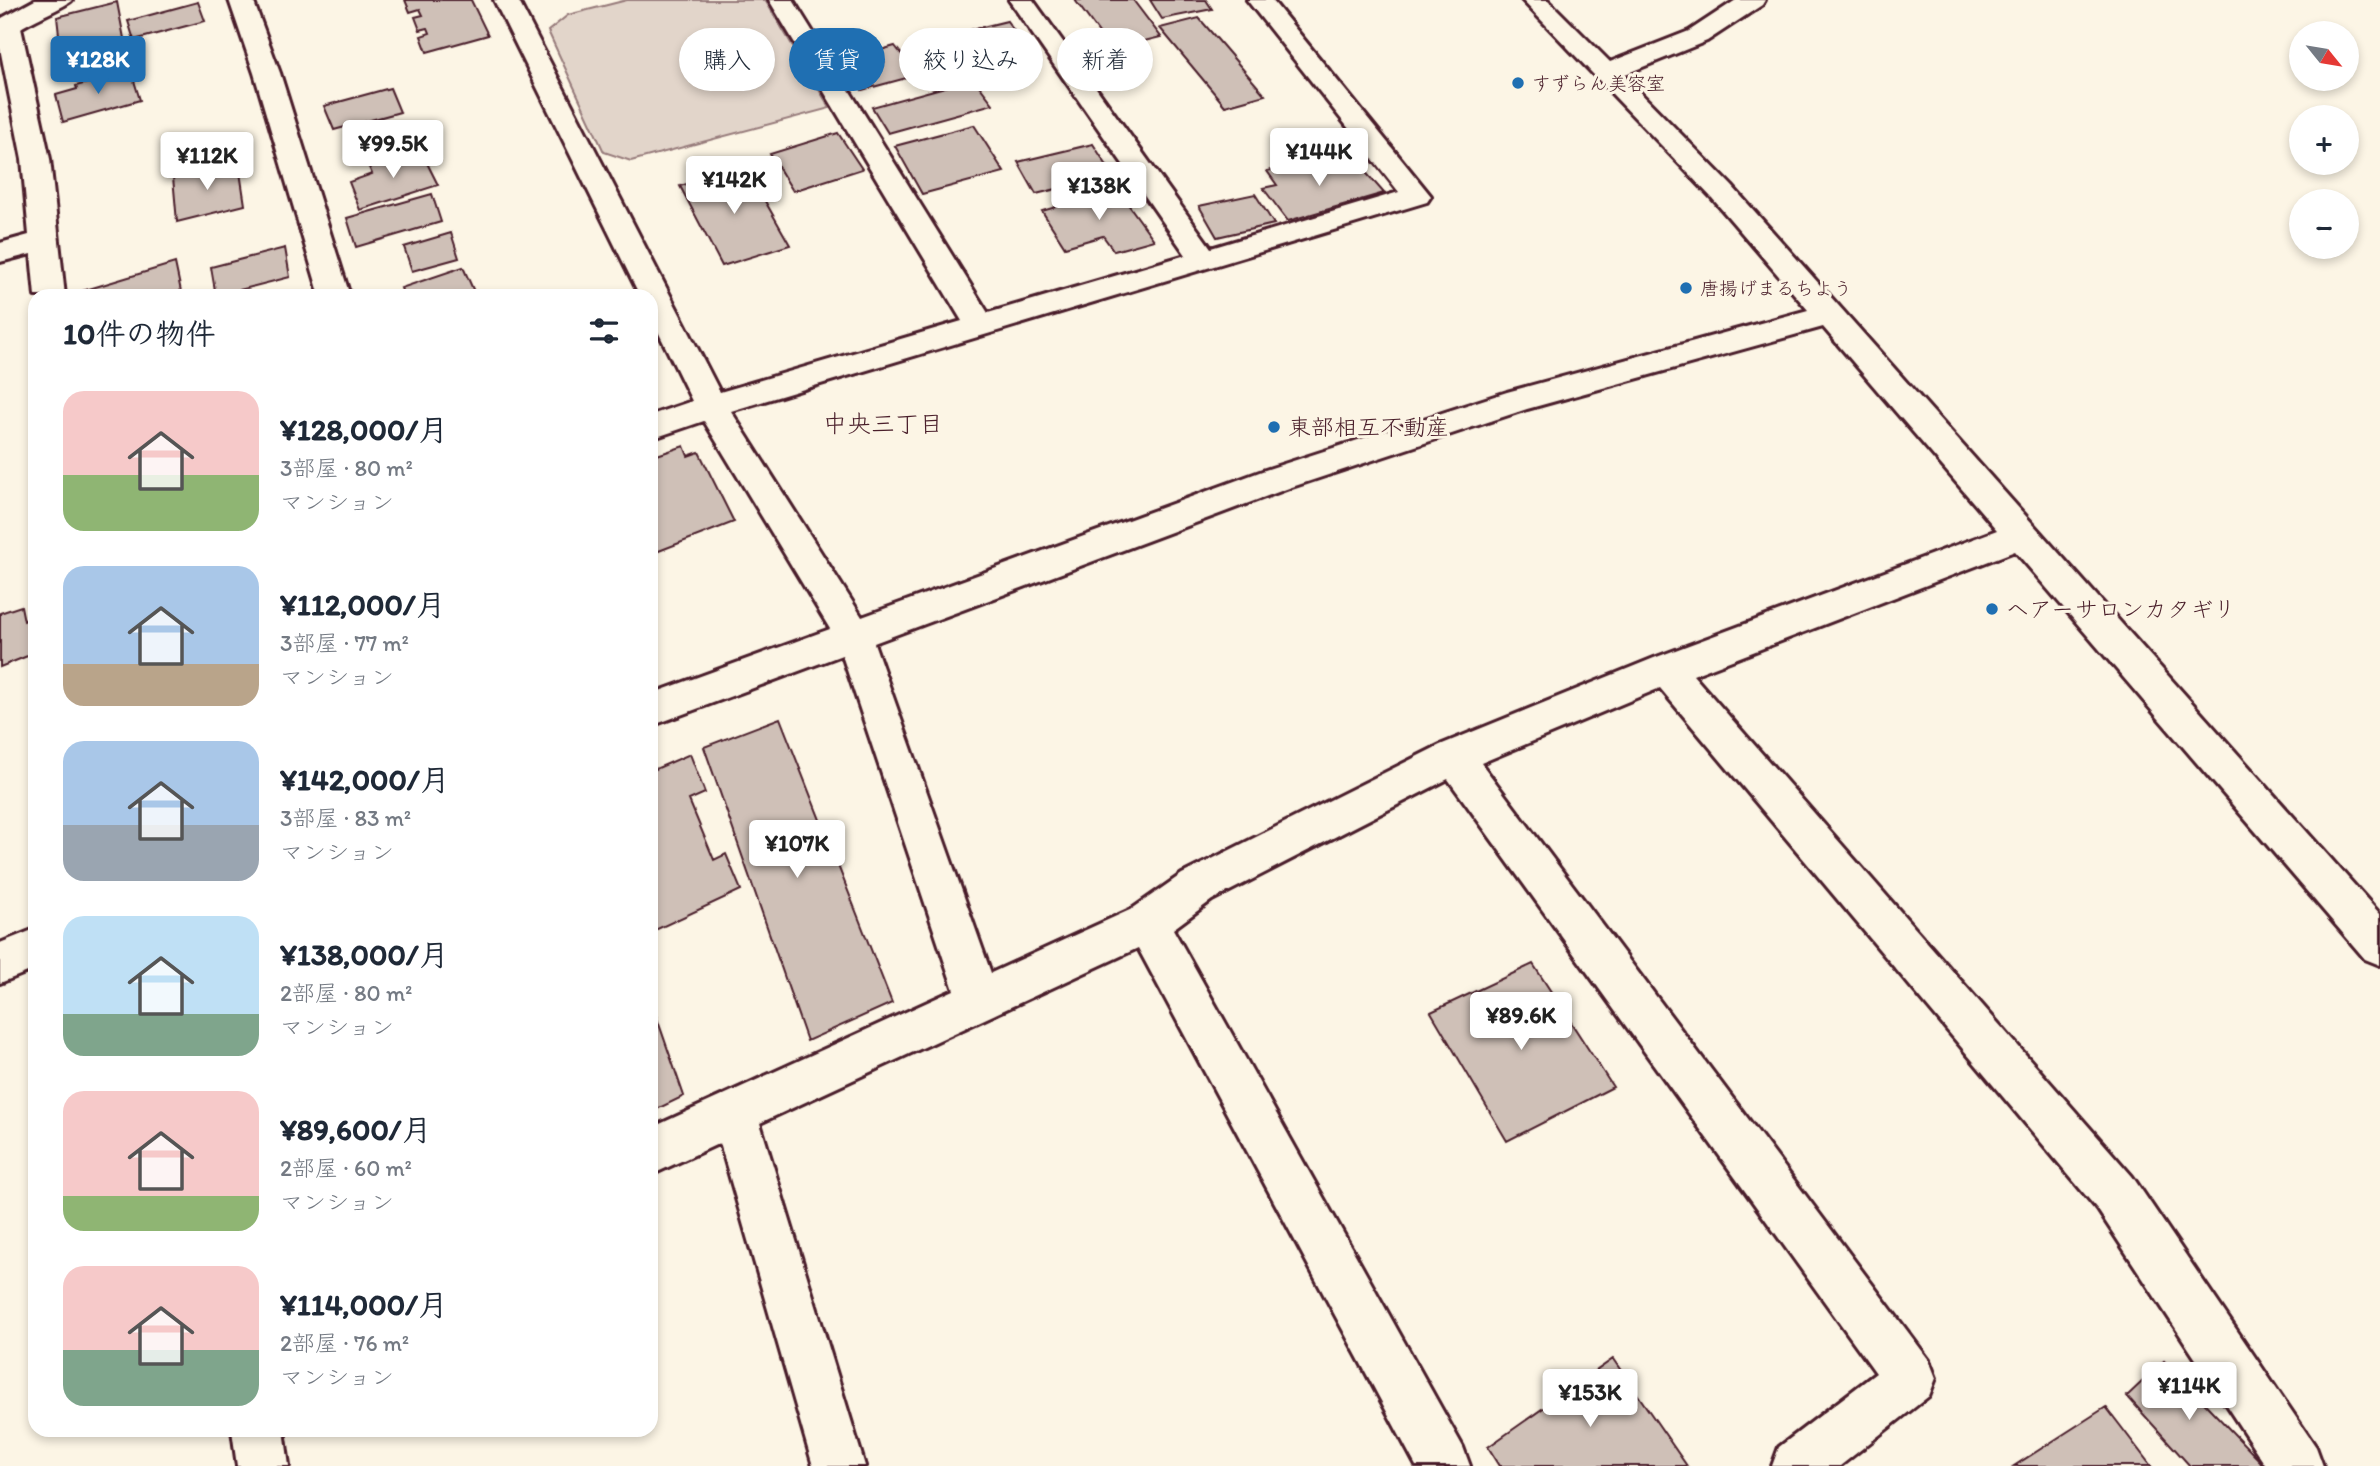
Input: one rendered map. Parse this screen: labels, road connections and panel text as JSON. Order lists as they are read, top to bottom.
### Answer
{
  "districts": ["中央三丁目"],
  "places": [
    "すずらん美容室",
    "唐揚げまるちよう",
    "東部相互不動産",
    "ヘアーサロンカタギリ"
  ],
  "north": "bottom right",
  "page": {
    "map_buttons": ["+", "−"],
    "chip": [
      "購入",
      "賃貸",
      "絞り込み",
      "新着"
    ],
    "price": [
      "¥128K",
      "¥99.5K",
      "¥144K",
      "¥112K",
      "¥142K",
      "¥138K",
      "¥107K",
      "¥89.6K",
      "¥114K",
      "¥153K"
    ],
    "heading": "10件の物件",
    "list": [
      {
        "name": "¥128,000/月",
        "note": "3部屋 · 80 m² · マンション"
      },
      {
        "name": "¥112,000/月",
        "note": "3部屋 · 77 m² · マンション"
      },
      {
        "name": "¥142,000/月",
        "note": "3部屋 · 83 m² · マンション"
      },
      {
        "name": "¥138,000/月",
        "note": "2部屋 · 80 m² · マンション"
      },
      {
        "name": "¥89,600/月",
        "note": "2部屋 · 60 m² · マンション"
      },
      {
        "name": "¥114,000/月",
        "note": "2部屋 · 76 m² · マンション"
      }
    ]
  }
}
